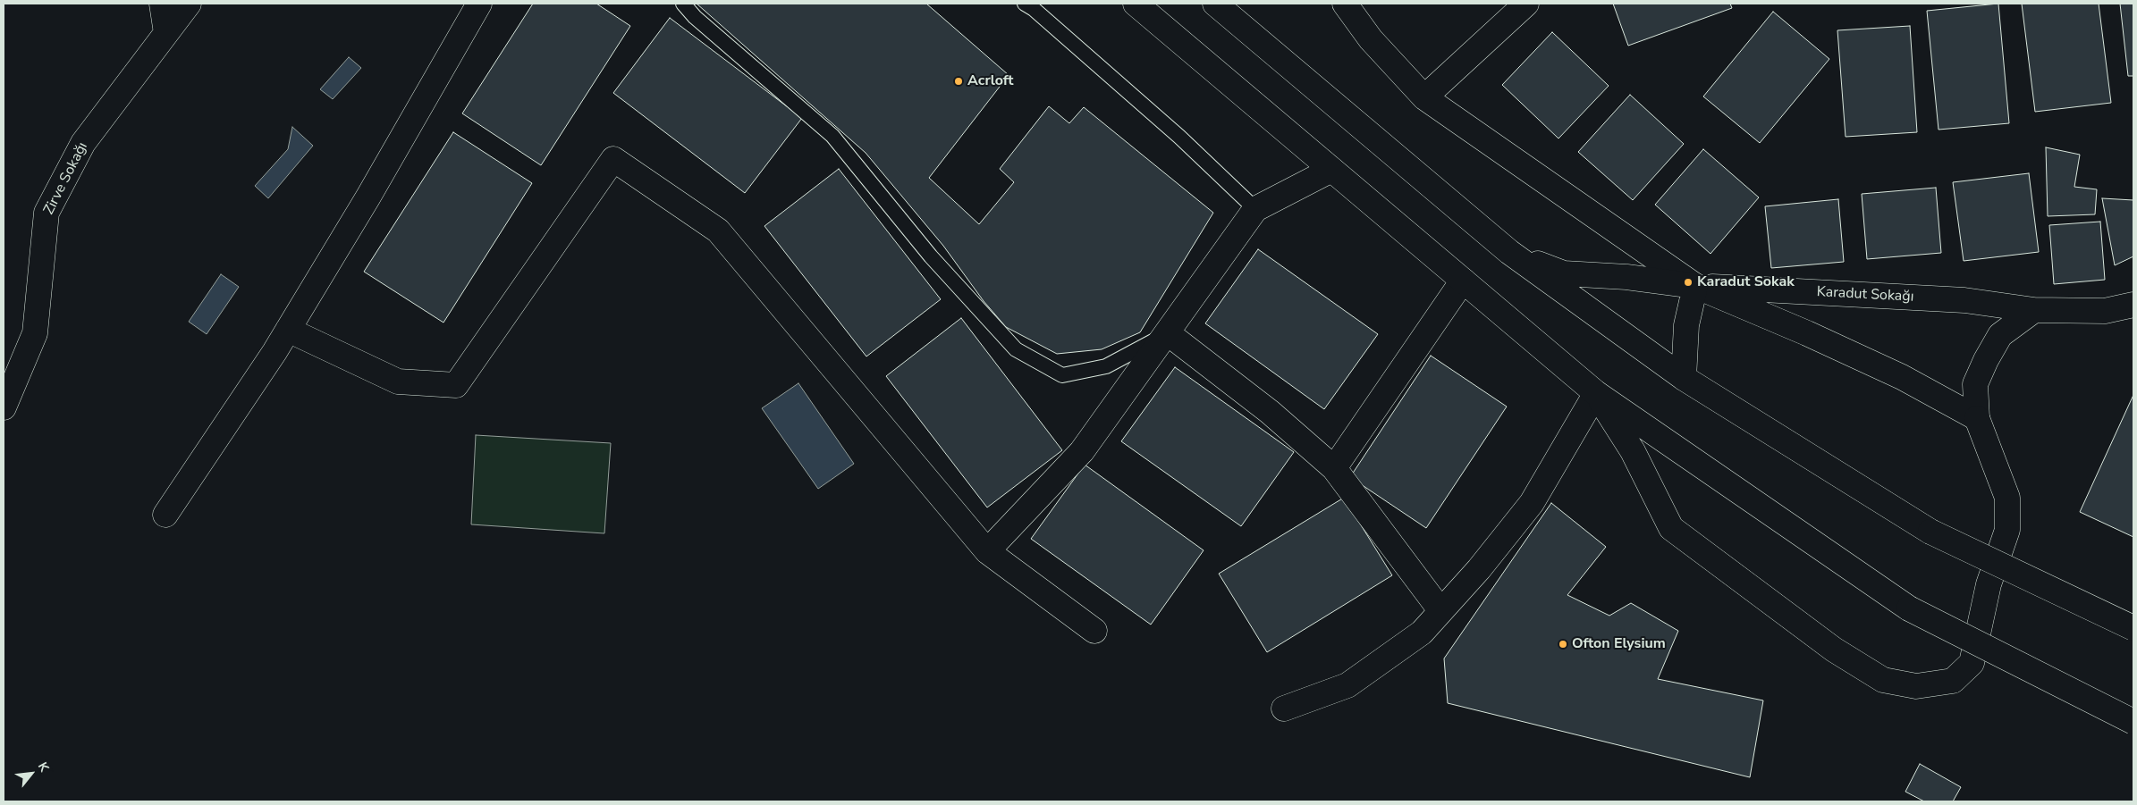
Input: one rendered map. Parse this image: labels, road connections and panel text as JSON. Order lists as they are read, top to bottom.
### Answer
{
  "streets": {
    "main road": ["Zirve Sokağı", "Karadut Sokağı"]
  },
  "places": ["Acrloft", "Karadut Sokak", "Ofton Elysium"],
  "north": "top right"
}
